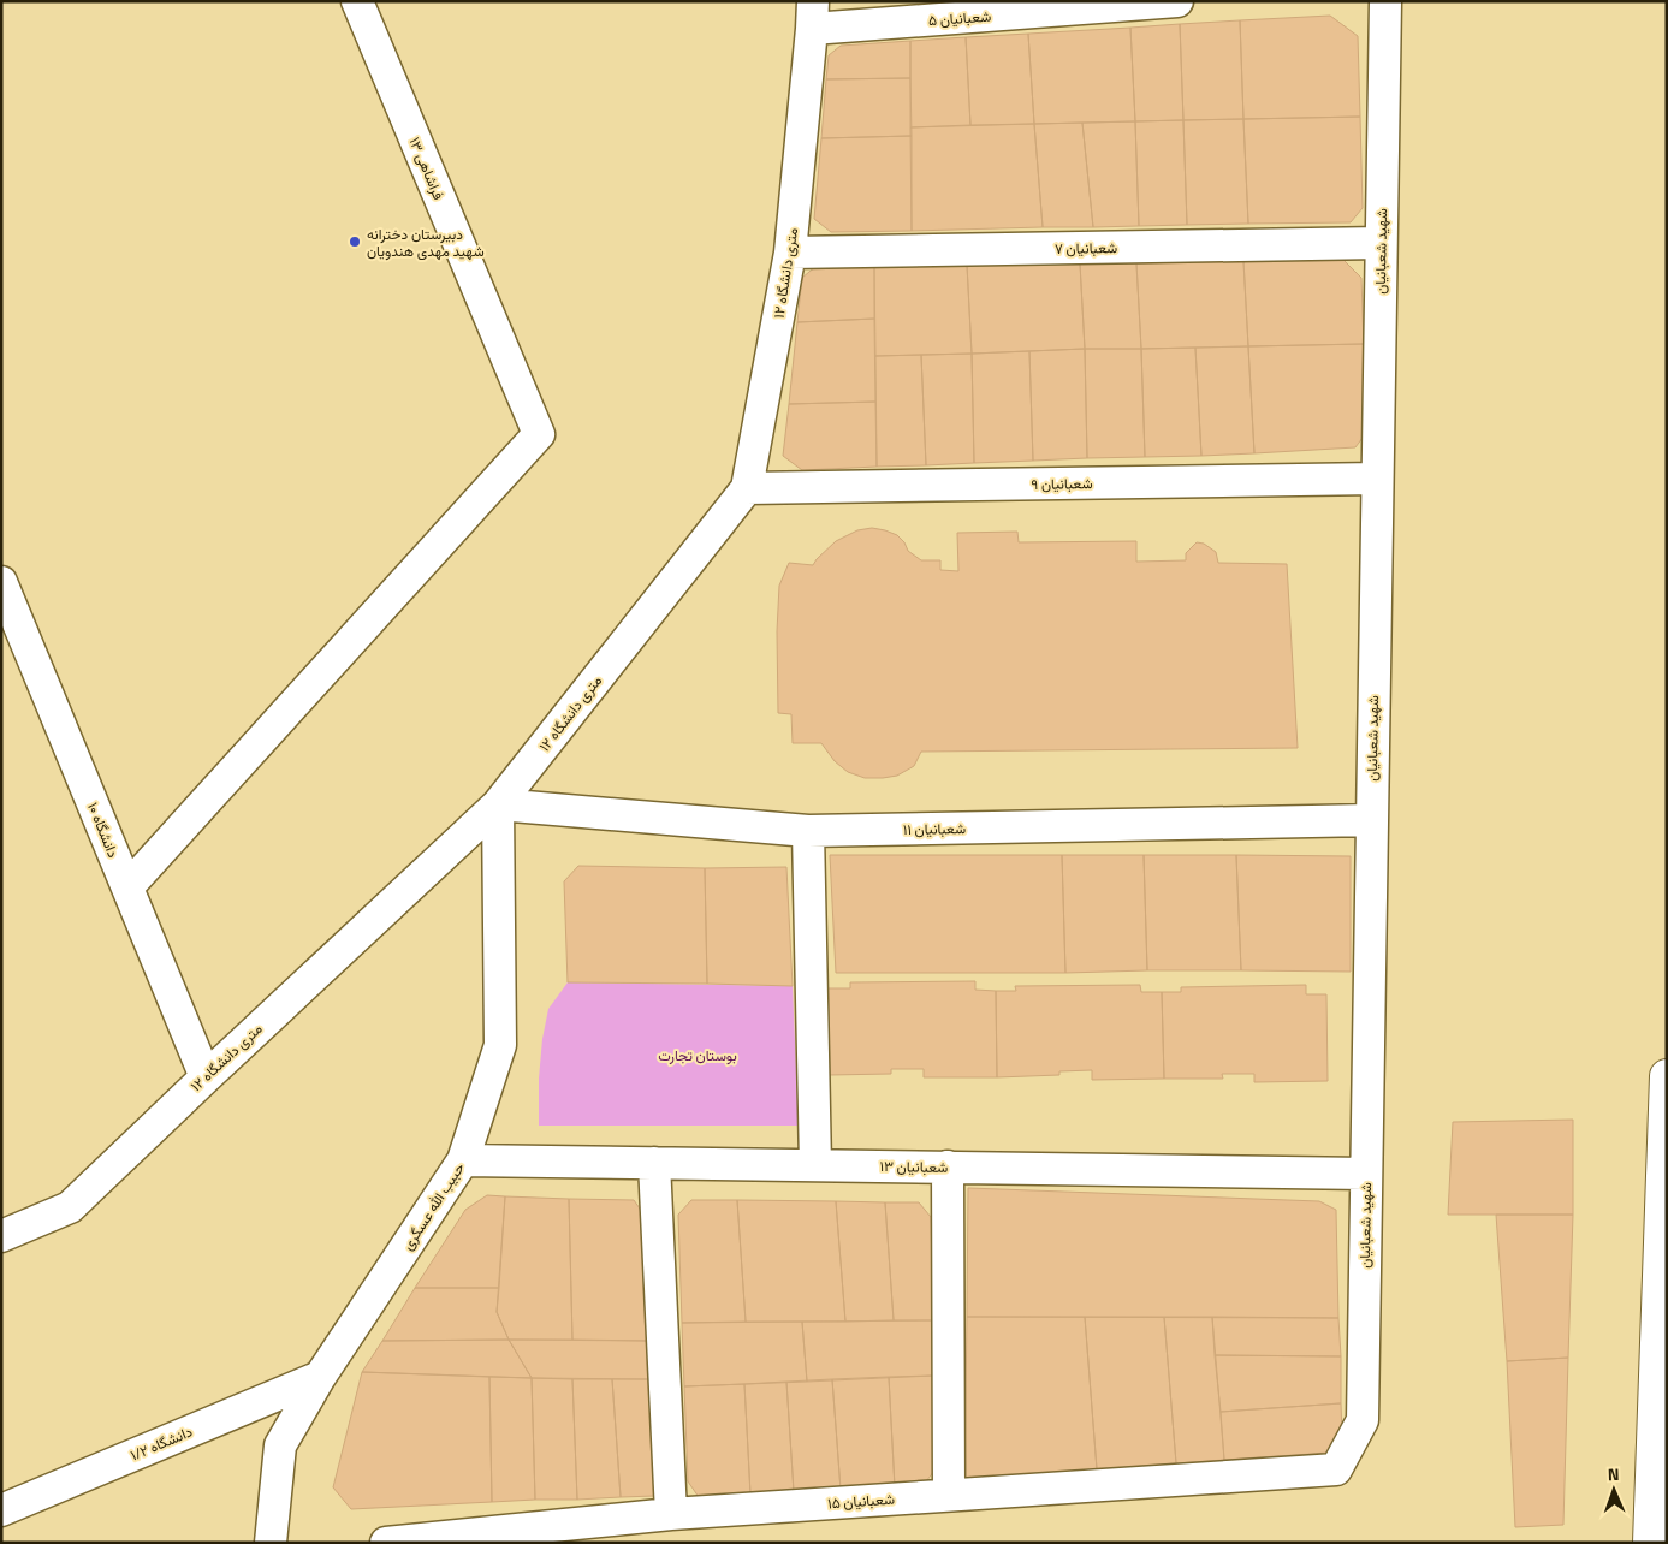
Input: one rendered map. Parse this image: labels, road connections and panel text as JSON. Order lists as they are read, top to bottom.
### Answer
{
  "streets": {
    "street": [
      "شعبانیان ۵",
      "فراشاهی ۱۳",
      "شعبانیان ۷",
      "شهید شعبانیان",
      "۱۲ متری دانشگاه",
      "شعبانیان ۹",
      "شعبانیان ۱۱",
      "دانشگاه ۱۰",
      "شعبانیان ۱۳",
      "حبیب الله عسگری",
      "دانشگاه ۱/۲",
      "شعبانیان ۱۵"
    ]
  },
  "crossings": [
    ["شعبانیان ۵", "۱۲ متری دانشگاه"],
    ["فراشاهی ۱۳", "دانشگاه ۱۰"],
    ["شعبانیان ۷", "شهید شعبانیان"],
    ["شعبانیان ۷", "۱۲ متری دانشگاه"],
    ["شهید شعبانیان", "شعبانیان ۹"],
    ["شهید شعبانیان", "شعبانیان ۱۱"],
    ["شهید شعبانیان", "شعبانیان ۱۳"],
    ["شهید شعبانیان", "شعبانیان ۱۵"],
    ["۱۲ متری دانشگاه", "شعبانیان ۹"],
    ["۱۲ متری دانشگاه", "شعبانیان ۱۱"],
    ["۱۲ متری دانشگاه", "دانشگاه ۱۰"],
    ["۱۲ متری دانشگاه", "حبیب الله عسگری"],
    ["شعبانیان ۱۱", "حبیب الله عسگری"],
    ["شعبانیان ۱۳", "حبیب الله عسگری"],
    ["حبیب الله عسگری", "دانشگاه ۱/۲"]
  ],
  "parks": ["بوستان تجارت"],
  "places": ["دبیرستان دخترانه شهید مهدی هندویان"],
  "north": "top"
}
